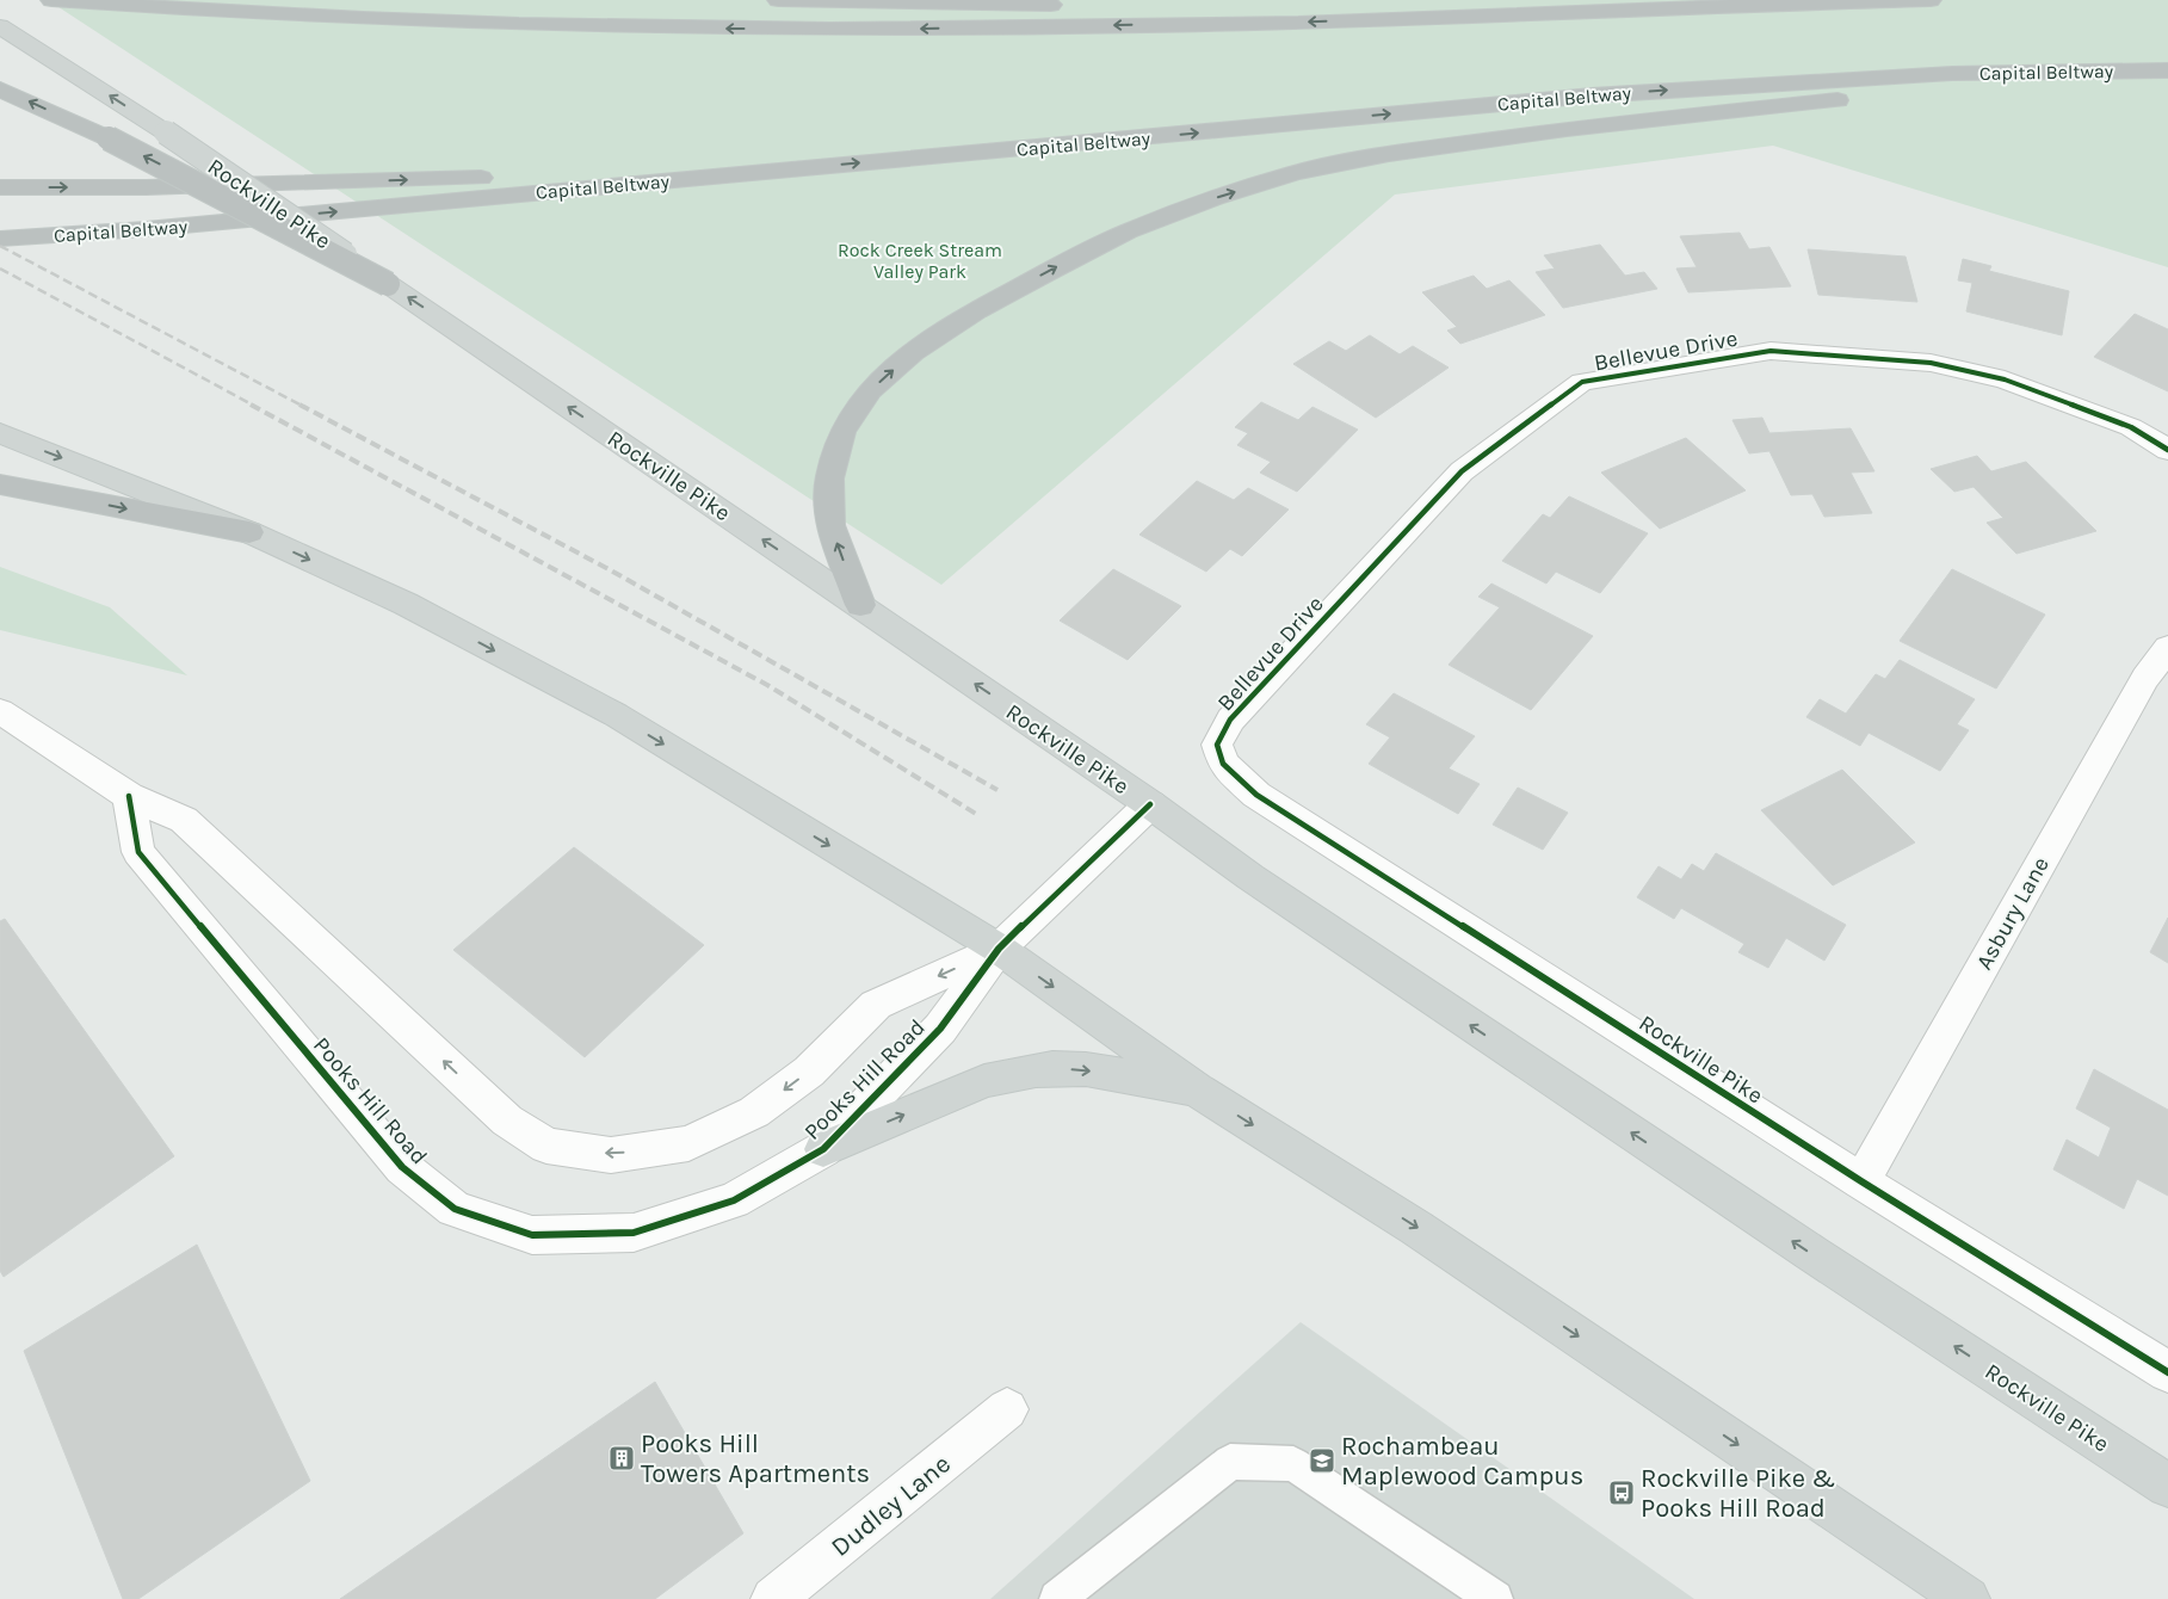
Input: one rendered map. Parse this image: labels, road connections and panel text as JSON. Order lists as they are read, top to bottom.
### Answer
{
  "streets": {
    "highway": ["Capital Beltway"],
    "main road": ["Rockville Pike"],
    "street": [
      "Bellevue Drive",
      "Asbury Lane",
      "Pooks Hill Road",
      "Dudley Lane"
    ]
  },
  "crossings": [
    ["Rockville Pike", "Bellevue Drive"],
    ["Rockville Pike", "Asbury Lane"],
    ["Rockville Pike", "Pooks Hill Road"]
  ],
  "parks": ["Rock Creek Stream Valley Park"],
  "places": {
    "building": ["Pooks Hill Towers Apartments"],
    "school or university": ["Rochambeau Maplewood Campus"],
    "bus stop": ["Rockville Pike & Pooks Hill Road"]
  }
}
